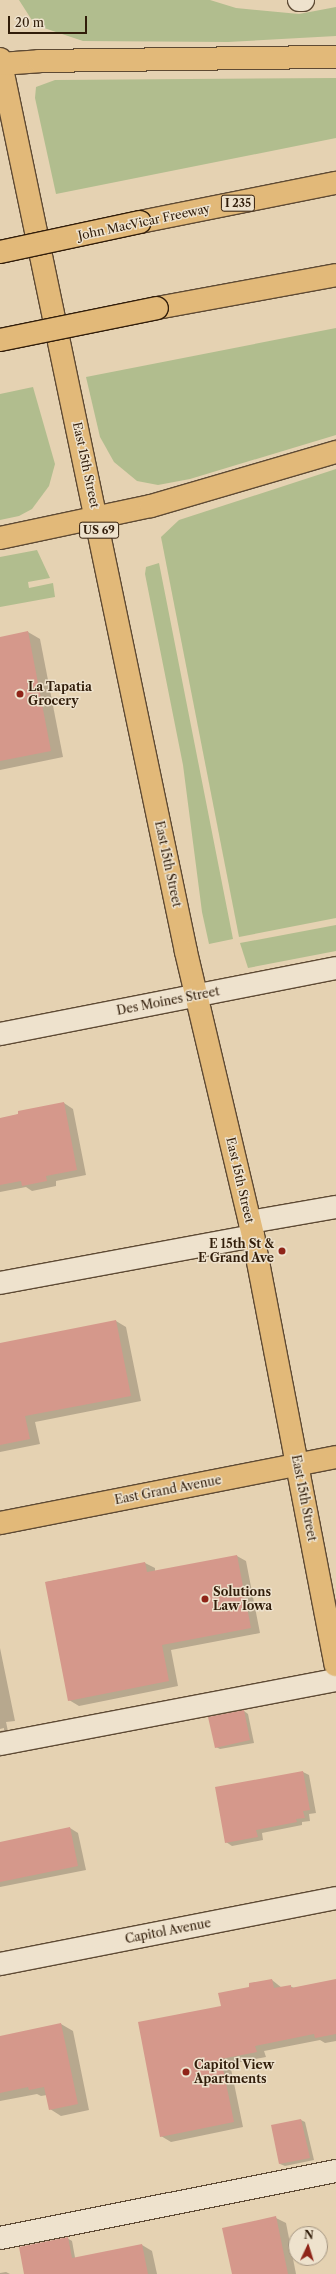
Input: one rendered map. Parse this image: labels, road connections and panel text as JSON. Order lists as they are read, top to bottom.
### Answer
{
  "streets": {
    "main road": [
      "I 235",
      "John MacVicar Freeway",
      "East 15th Street",
      "US 69",
      "East Grand Avenue"
    ],
    "street": ["Des Moines Street", "Capitol Avenue"]
  },
  "crossings": [
    ["East 15th Street", "Des Moines Street"],
    ["East 15th Street", "East Grand Avenue"]
  ],
  "places": [
    "La Tapatia Grocery",
    "E 15th St & E Grand Ave",
    "Solutions Law Iowa",
    "Capitol View Apartments"
  ],
  "scale_bar": "20 m",
  "north": "top"
}
